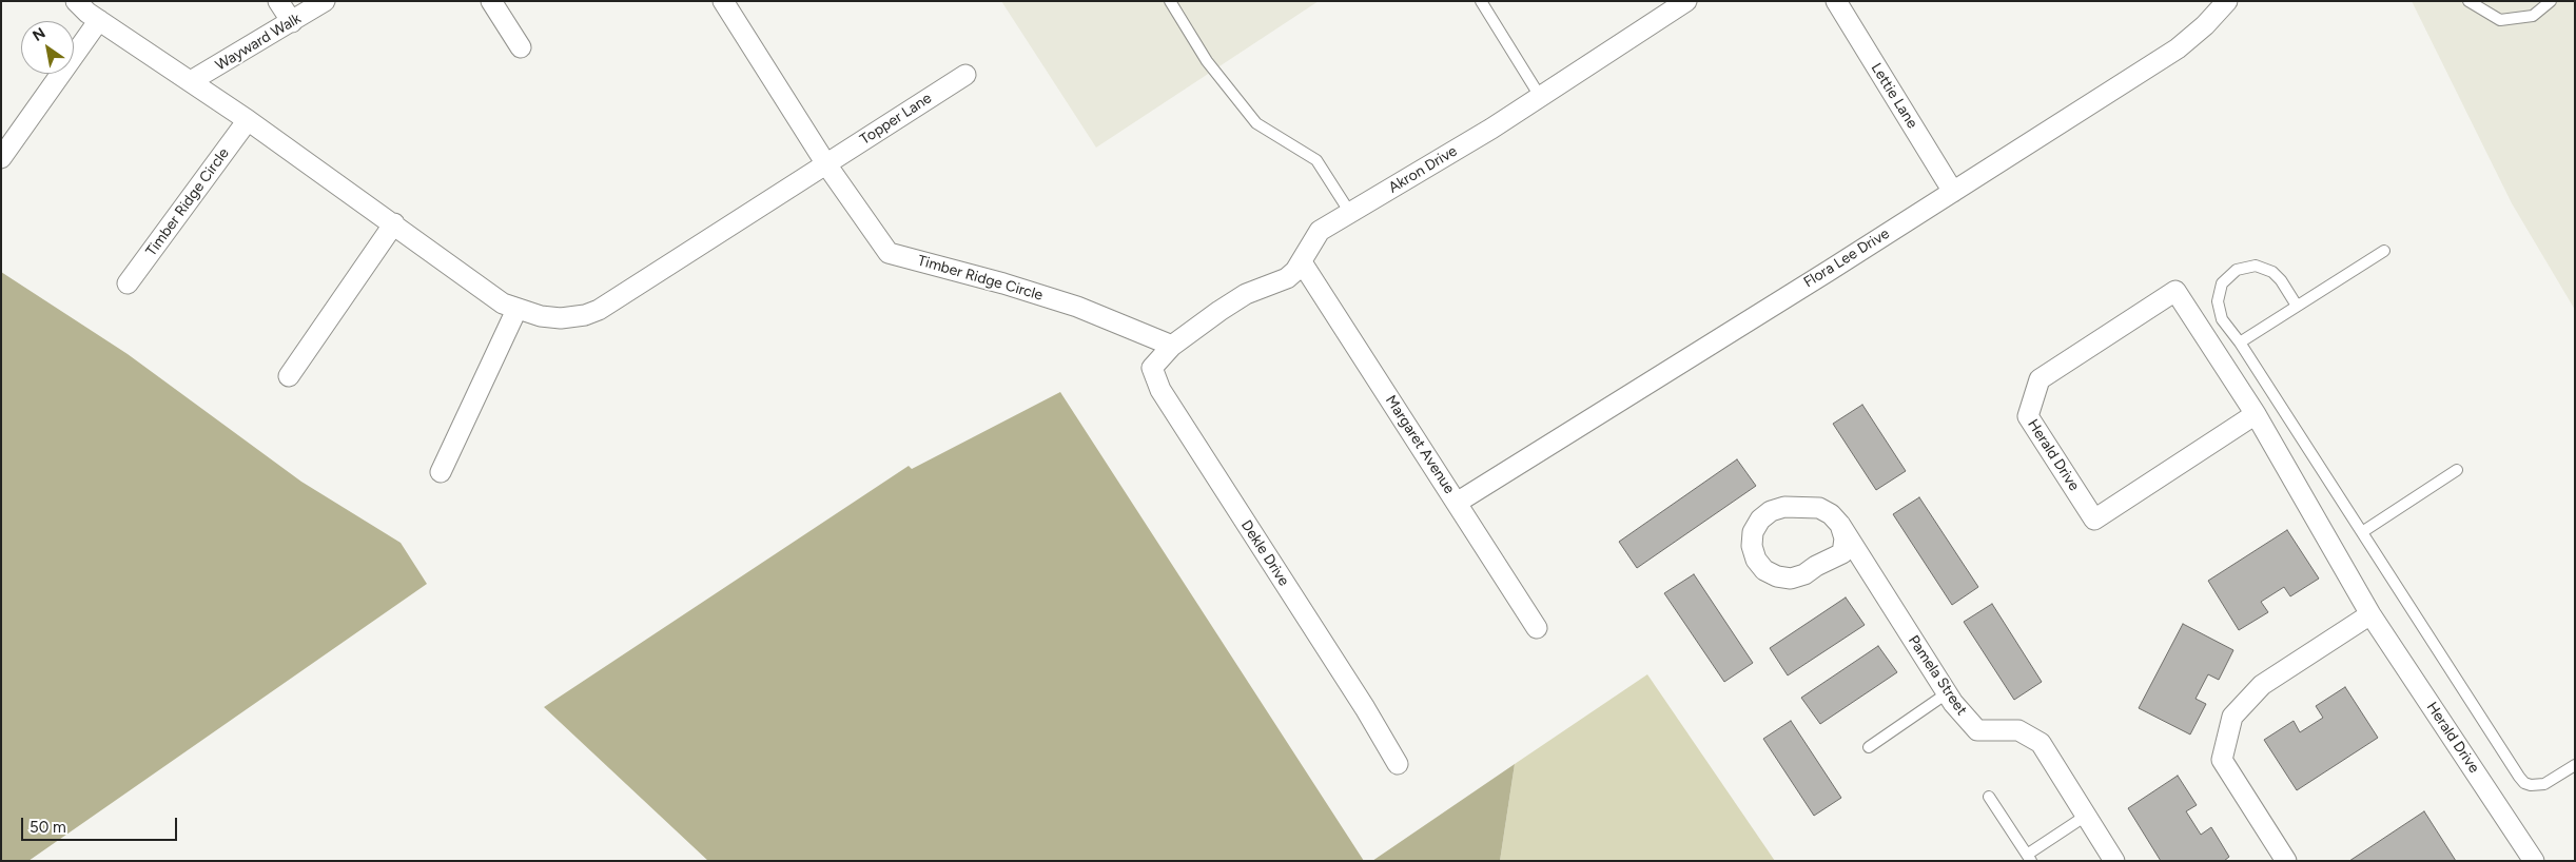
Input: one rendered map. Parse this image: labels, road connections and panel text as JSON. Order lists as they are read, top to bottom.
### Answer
{
  "streets": {
    "street": [
      "Wayward Walk",
      "Lettie Lane",
      "Topper Lane",
      "Akron Drive",
      "Timber Ridge Circle",
      "Flora Lee Drive",
      "Margaret Avenue",
      "Herald Drive",
      "Dekle Drive",
      "Pamela Street"
    ]
  },
  "crossings": [
    ["Lettie Lane", "Flora Lee Drive"],
    ["Topper Lane", "Timber Ridge Circle"],
    ["Akron Drive", "Timber Ridge Circle"],
    ["Akron Drive", "Margaret Avenue"],
    ["Akron Drive", "Dekle Drive"],
    ["Timber Ridge Circle", "Dekle Drive"],
    ["Flora Lee Drive", "Margaret Avenue"]
  ],
  "scale_bar": "50 m",
  "north": "top left"
}
